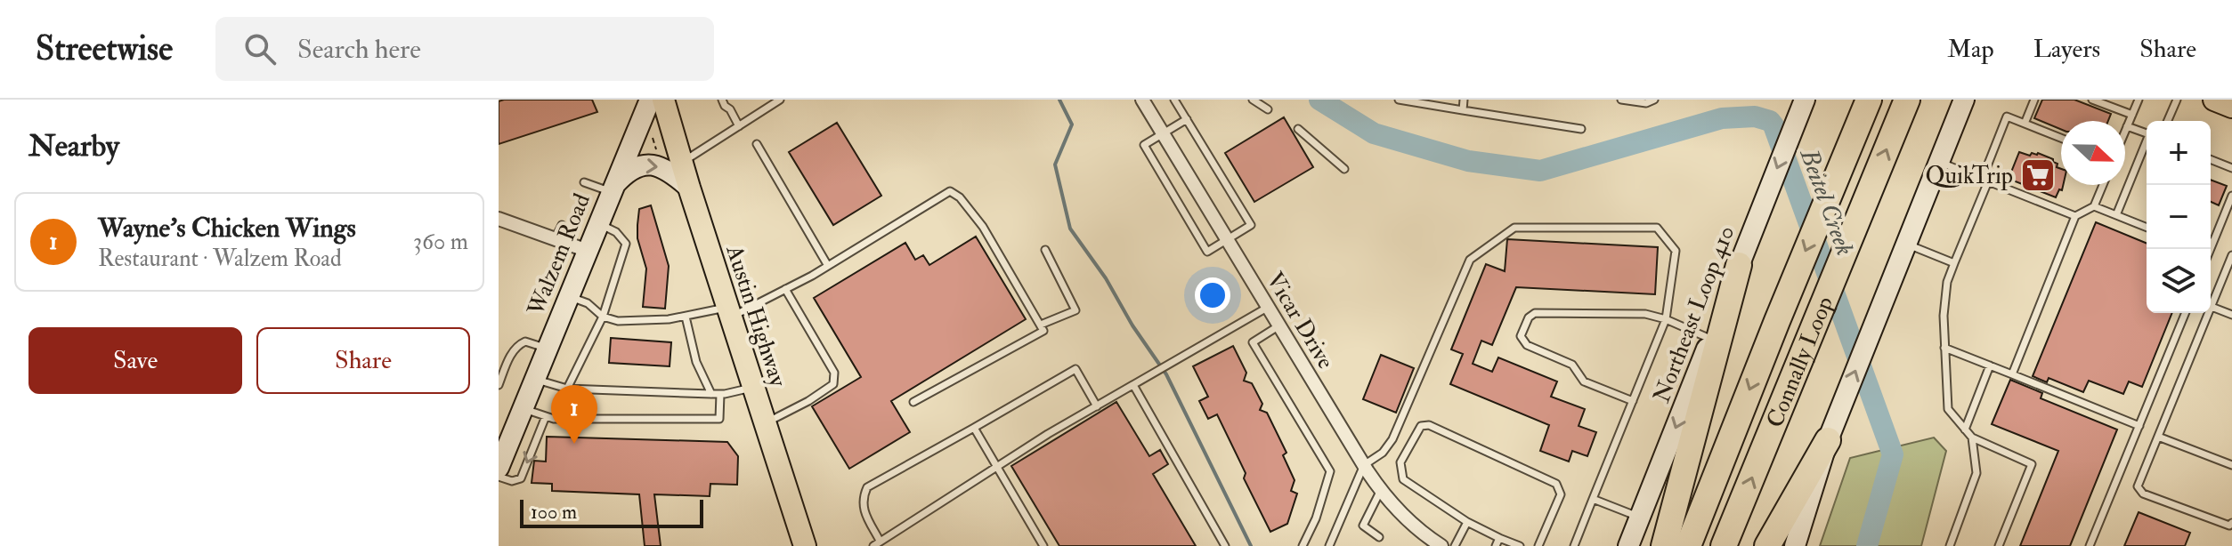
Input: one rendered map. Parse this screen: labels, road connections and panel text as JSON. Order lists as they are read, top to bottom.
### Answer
{
  "streets": {
    "highway": ["Connally Loop"],
    "main road": ["Walzem Road", "Northeast Loop 410", "Austin Highway"],
    "street": ["Vicar Drive"]
  },
  "water": ["Beitel Creek"],
  "places": {
    "supermarket": ["QuikTrip"]
  },
  "scale_bar": "100 m",
  "north": "right",
  "page": {
    "header": "Streetwise",
    "search": "Search here",
    "nav": ["Map", "Layers", "Share"],
    "heading": "Nearby",
    "map_buttons": ["+", "−"],
    "list": [
      {
        "mark": "1",
        "name": "Wayne's Chicken Wings",
        "note": "Restaurant · Walzem Road",
        "value": "360 m"
      }
    ],
    "buttons": ["Save", "Share"],
    "pins": "1",
    "scale": "100 m"
  }
}
